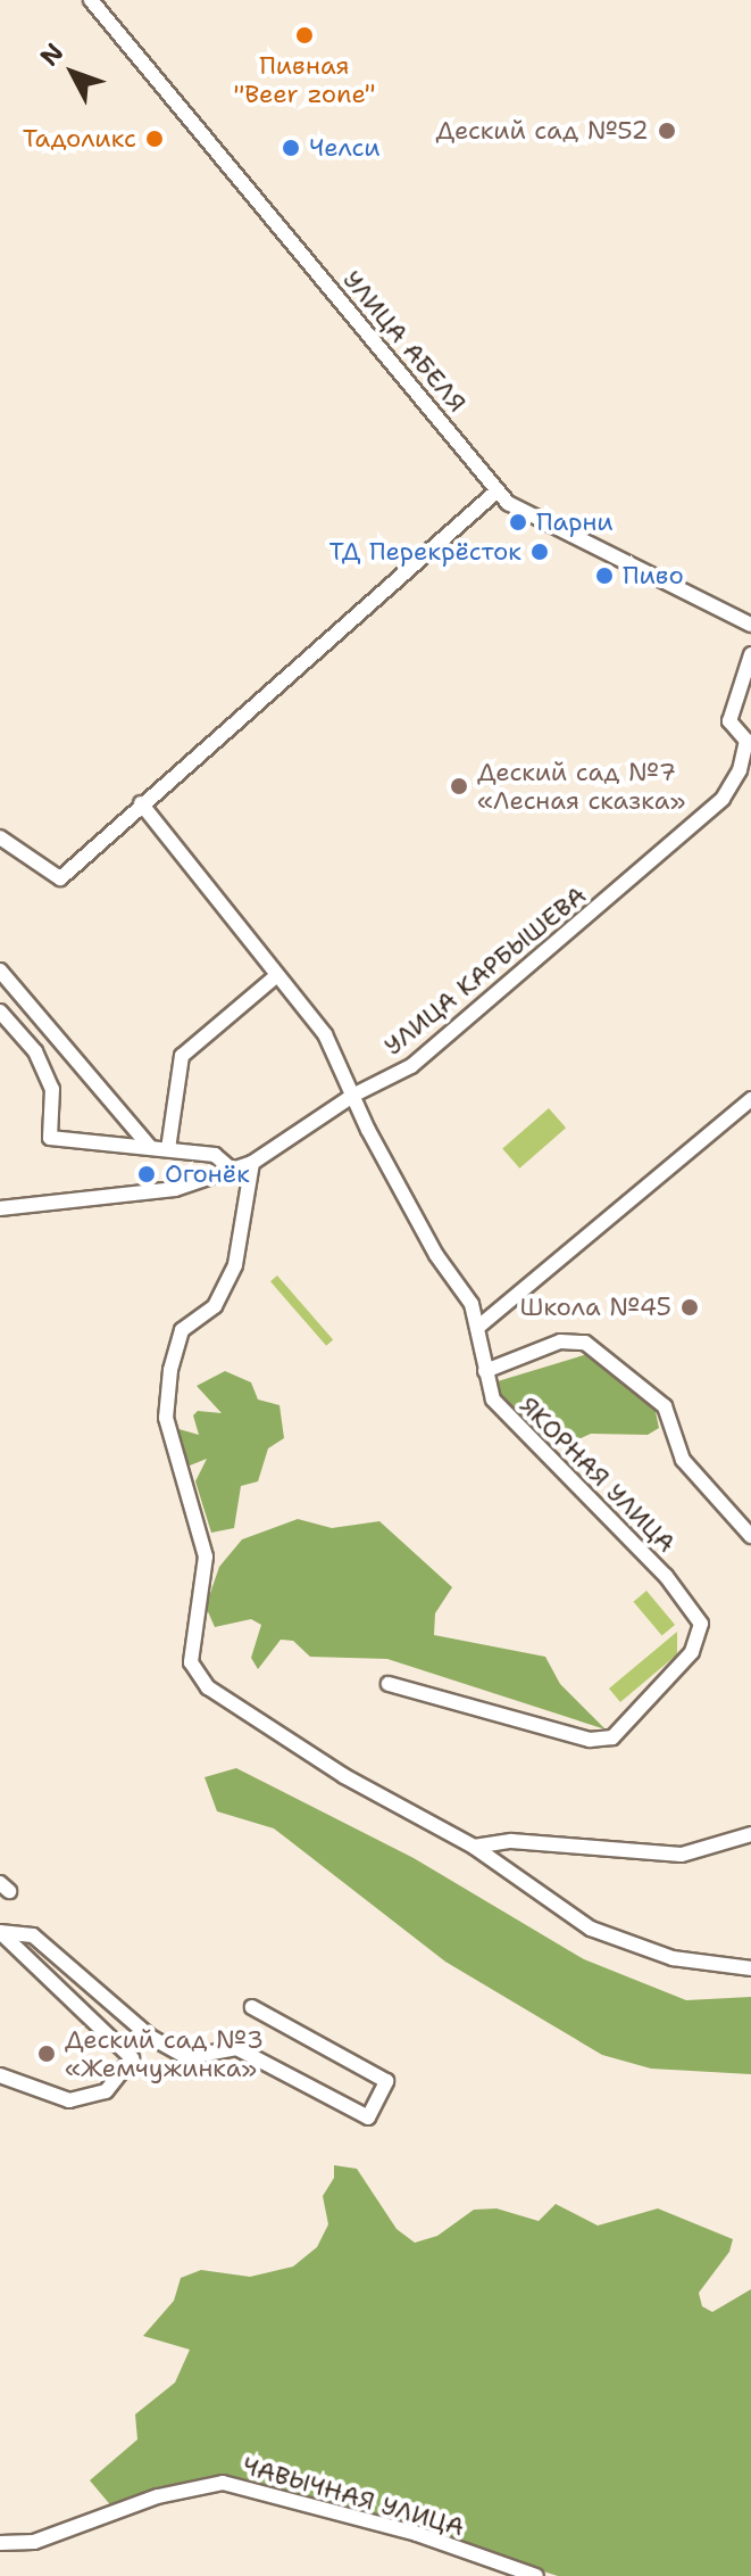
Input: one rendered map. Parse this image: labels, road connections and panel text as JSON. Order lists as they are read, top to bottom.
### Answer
{
  "streets": {
    "street": [
      "УЛИЦА АБЕЛЯ",
      "УЛИЦА КАРБЫШЕВА",
      "ЯКОРНАЯ УЛИЦА",
      "ЧАВЫЧНАЯ УЛИЦА"
    ]
  },
  "crossings": [
    ["УЛИЦА КАРБЫШЕВА", "ЯКОРНАЯ УЛИЦА"]
  ],
  "places": [
    "Пивная \"Beer zone\"",
    "Деский сад №52",
    "Тадоликс",
    "Челси",
    "Парни",
    "ТД Перекрёсток",
    "Пиво",
    "Деский сад №7 «Лесная сказка»",
    "Огонёк",
    "Школа №45",
    "Деский сад №3 «Жемчужинка»"
  ],
  "north": "top left"
}
